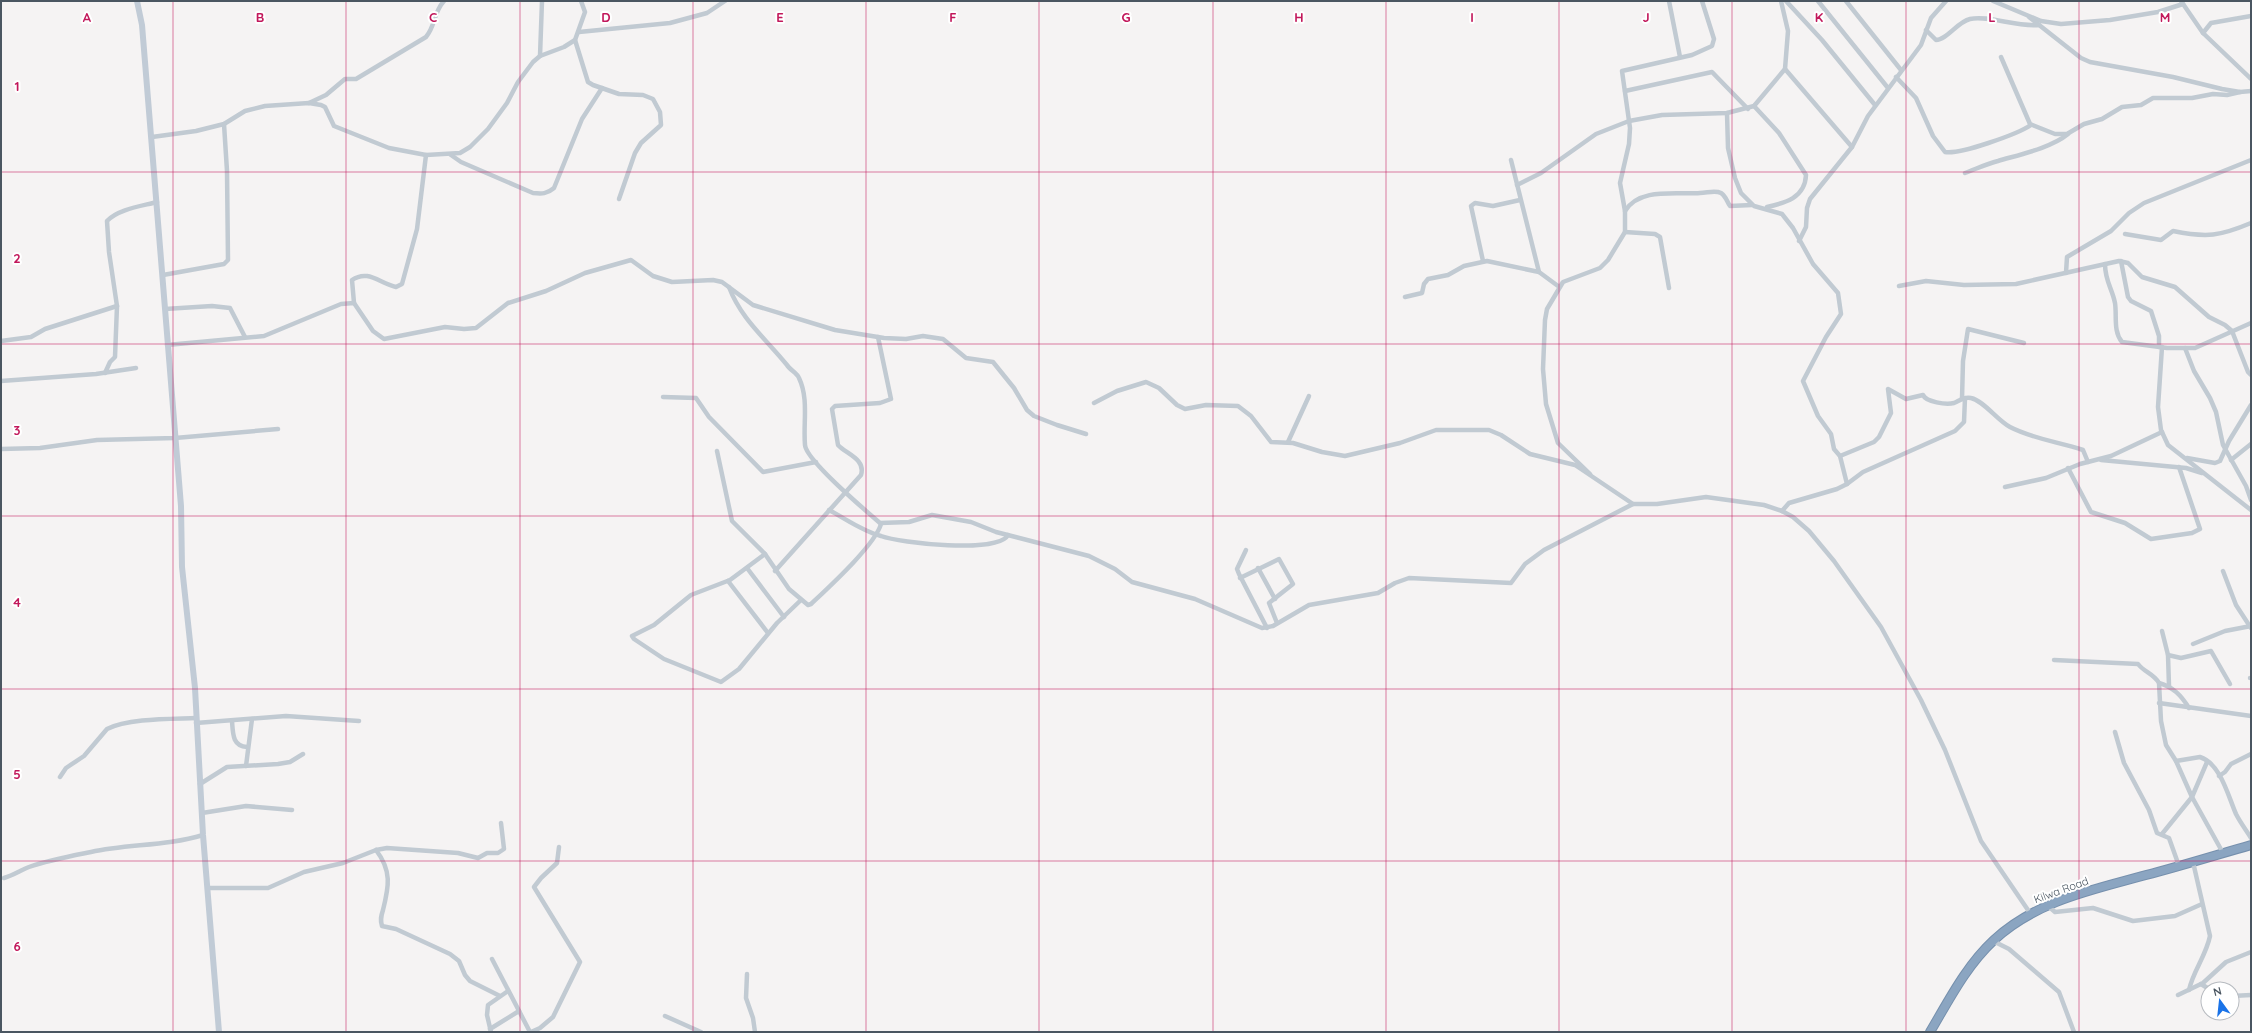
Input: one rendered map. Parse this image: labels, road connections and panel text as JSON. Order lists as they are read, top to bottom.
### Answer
{
  "streets": {
    "highway": ["Kilwa Road"]
  },
  "north": "top",
  "grid": {
    "columns": [
      "A",
      "B",
      "C",
      "D",
      "E",
      "F",
      "G",
      "H",
      "I",
      "J",
      "K",
      "L",
      "M"
    ],
    "rows": [
      "1",
      "2",
      "3",
      "4",
      "5",
      "6"
    ]
  }
}
